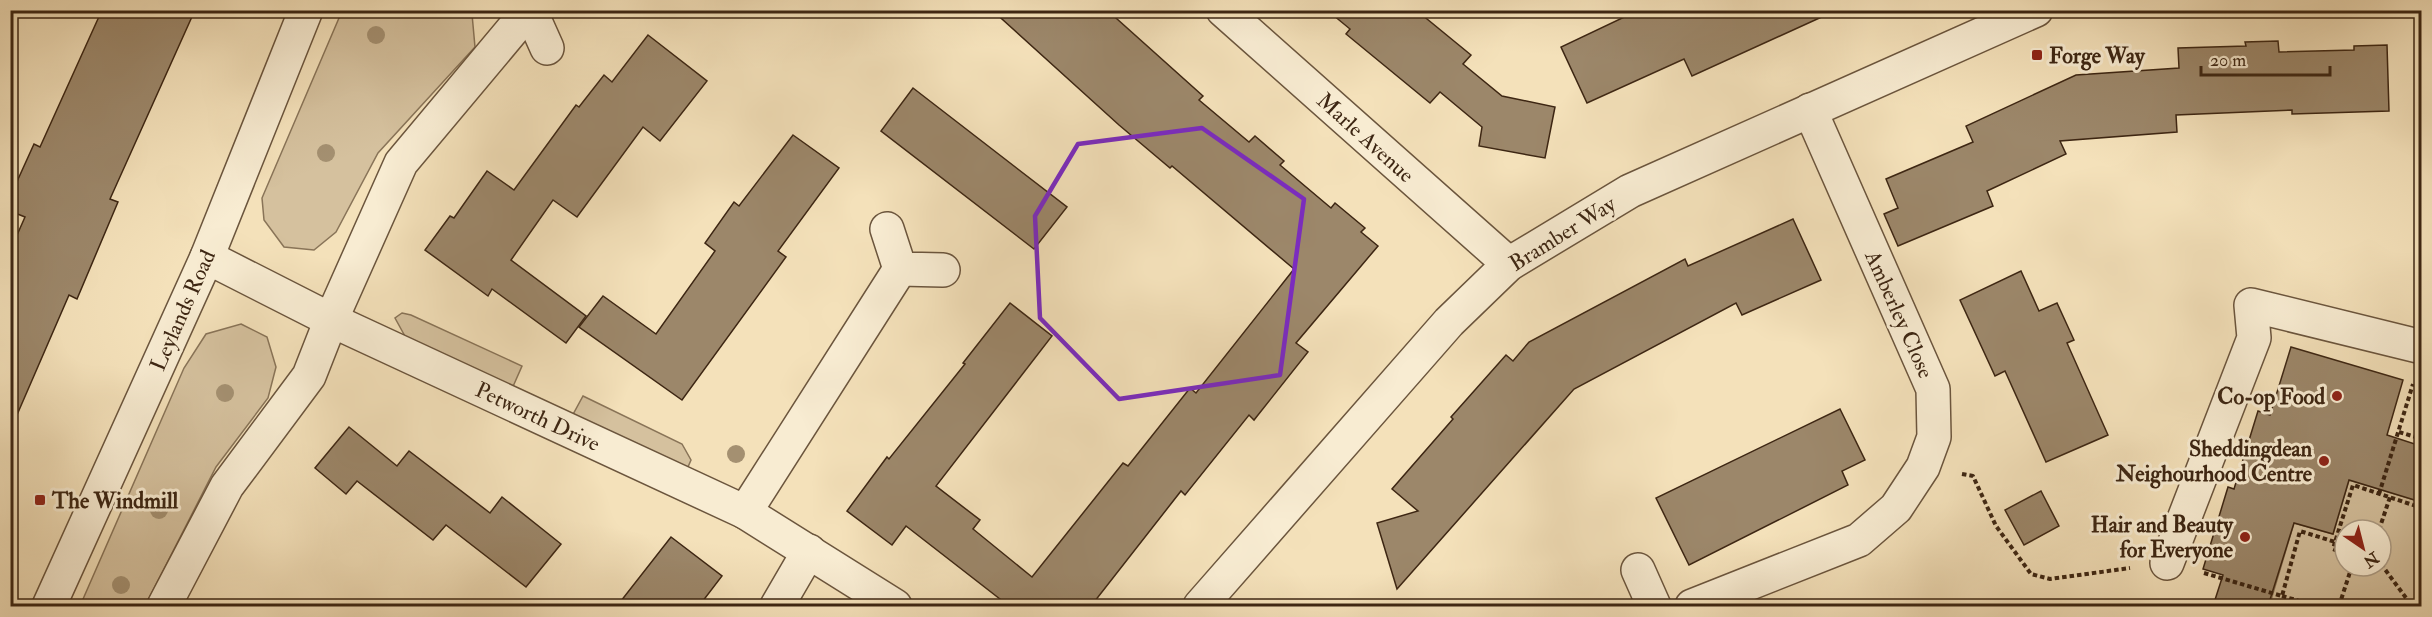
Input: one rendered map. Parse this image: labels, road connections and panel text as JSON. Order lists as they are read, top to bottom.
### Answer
{
  "streets": {
    "street": [
      "Marle Avenue",
      "Bramber Way",
      "Leylands Road",
      "Amberley Close",
      "Petworth Drive"
    ]
  },
  "crossings": [
    ["Marle Avenue", "Bramber Way"],
    ["Bramber Way", "Amberley Close"],
    ["Leylands Road", "Petworth Drive"]
  ],
  "places": {
    "transit": ["Forge Way", "The Windmill"],
    "other": ["Co-op Food", "Sheddingdean Neighourhood Centre", "Hair and Beauty for Everyone"]
  },
  "scale_bar": "20 m",
  "north": "bottom right"
}
